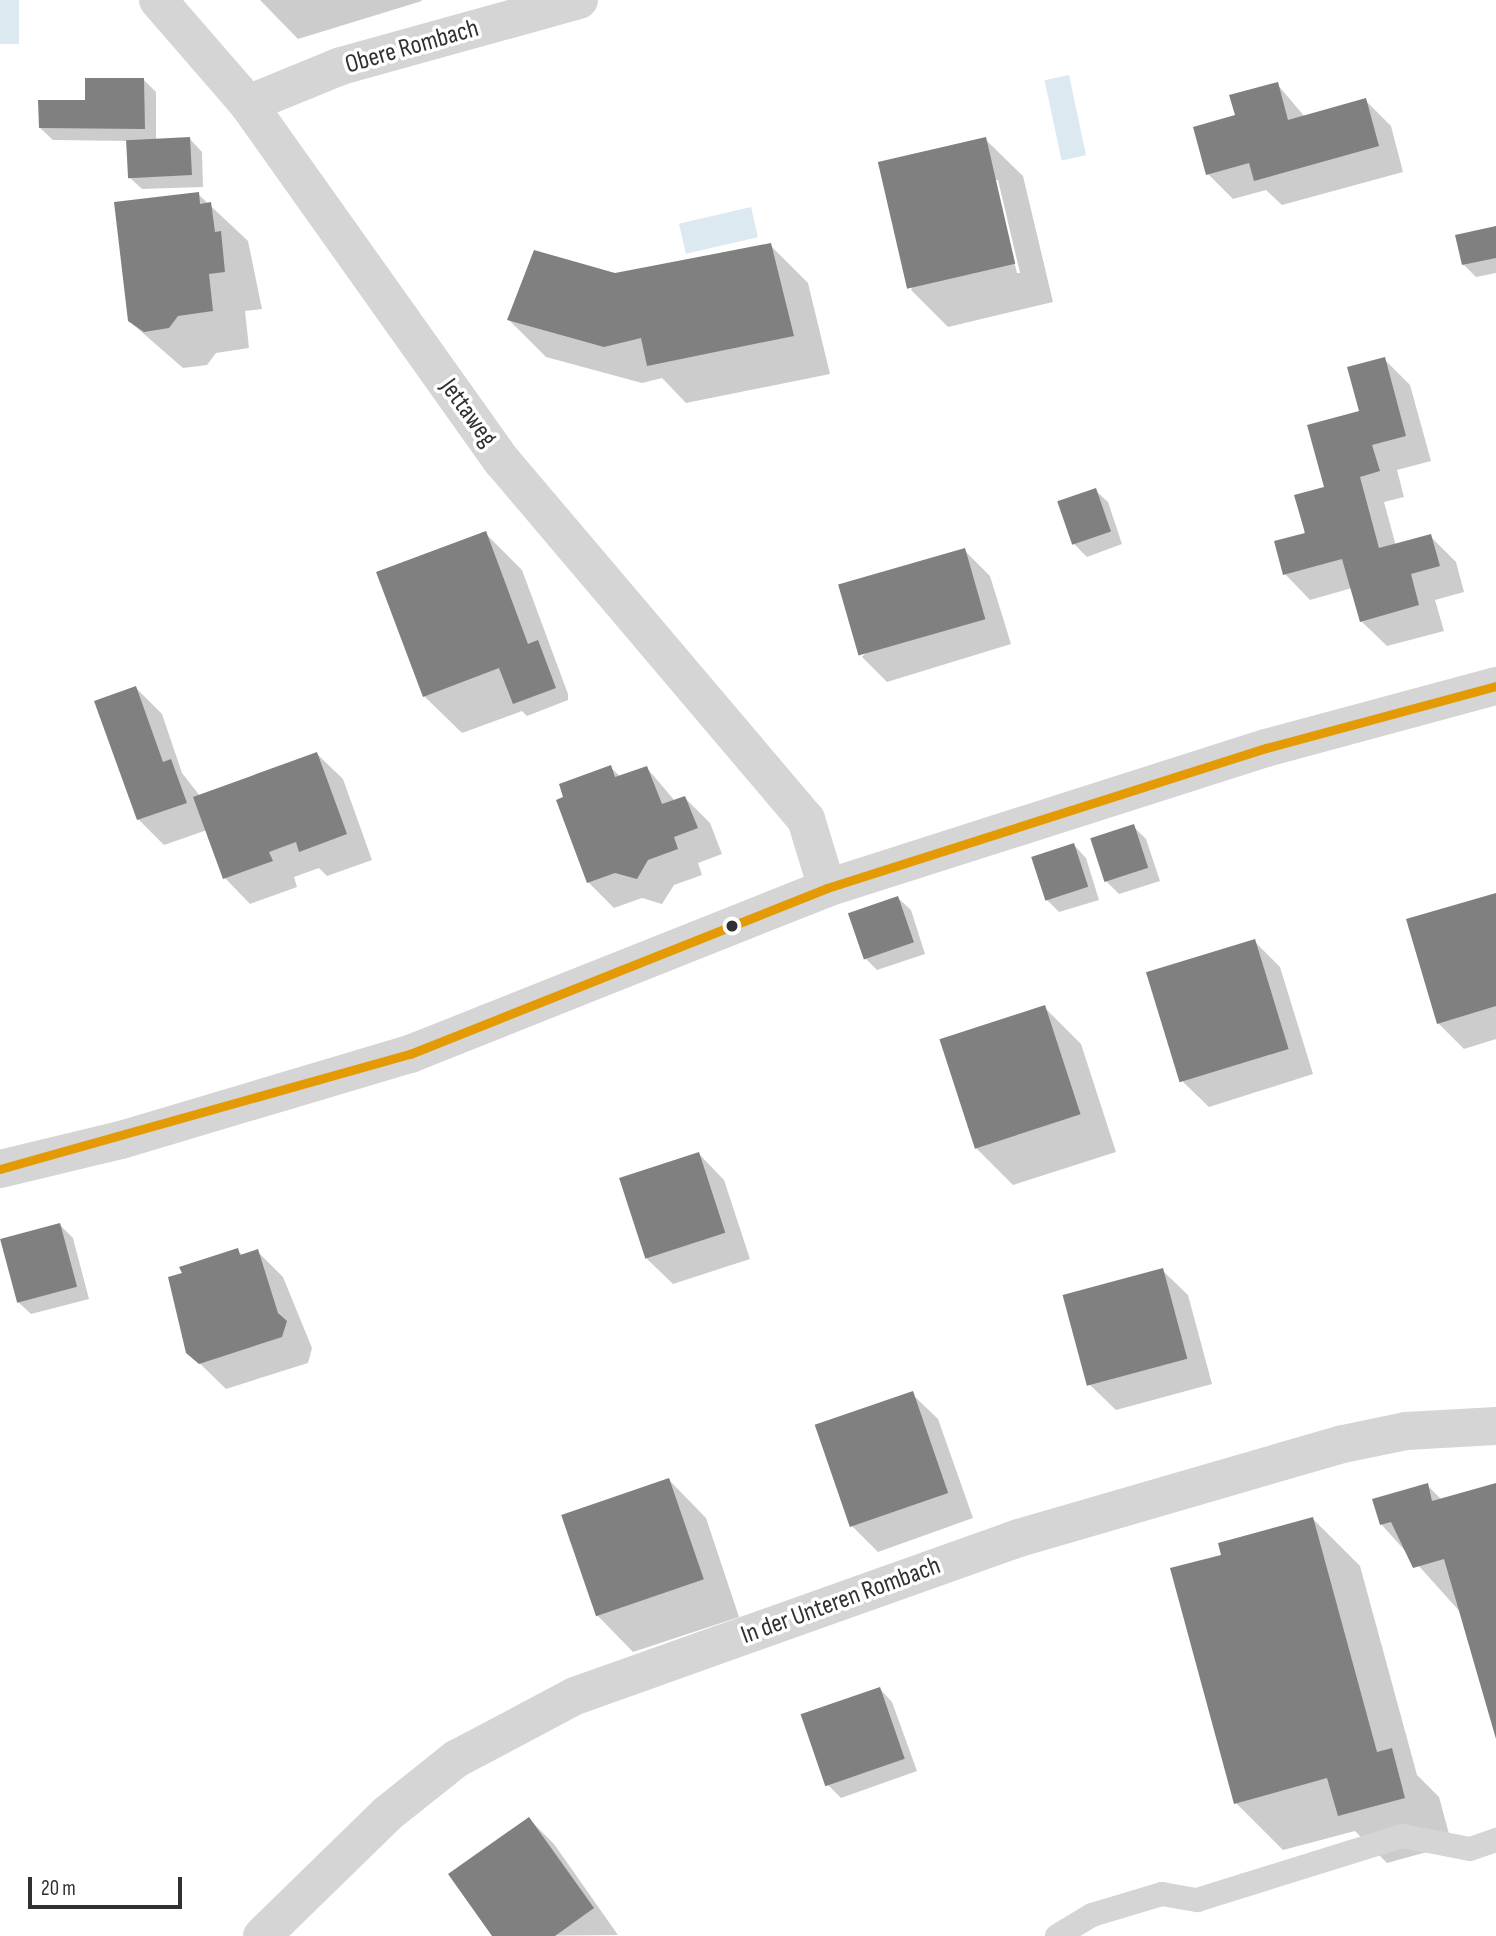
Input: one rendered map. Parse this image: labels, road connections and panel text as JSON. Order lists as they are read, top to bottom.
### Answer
{
  "streets": {
    "street": ["Obere Rombach", "Jettaweg", "In der Unteren Rombach"]
  },
  "crossings": [
    ["Obere Rombach", "Jettaweg"]
  ],
  "scale_bar": "20 m"
}
